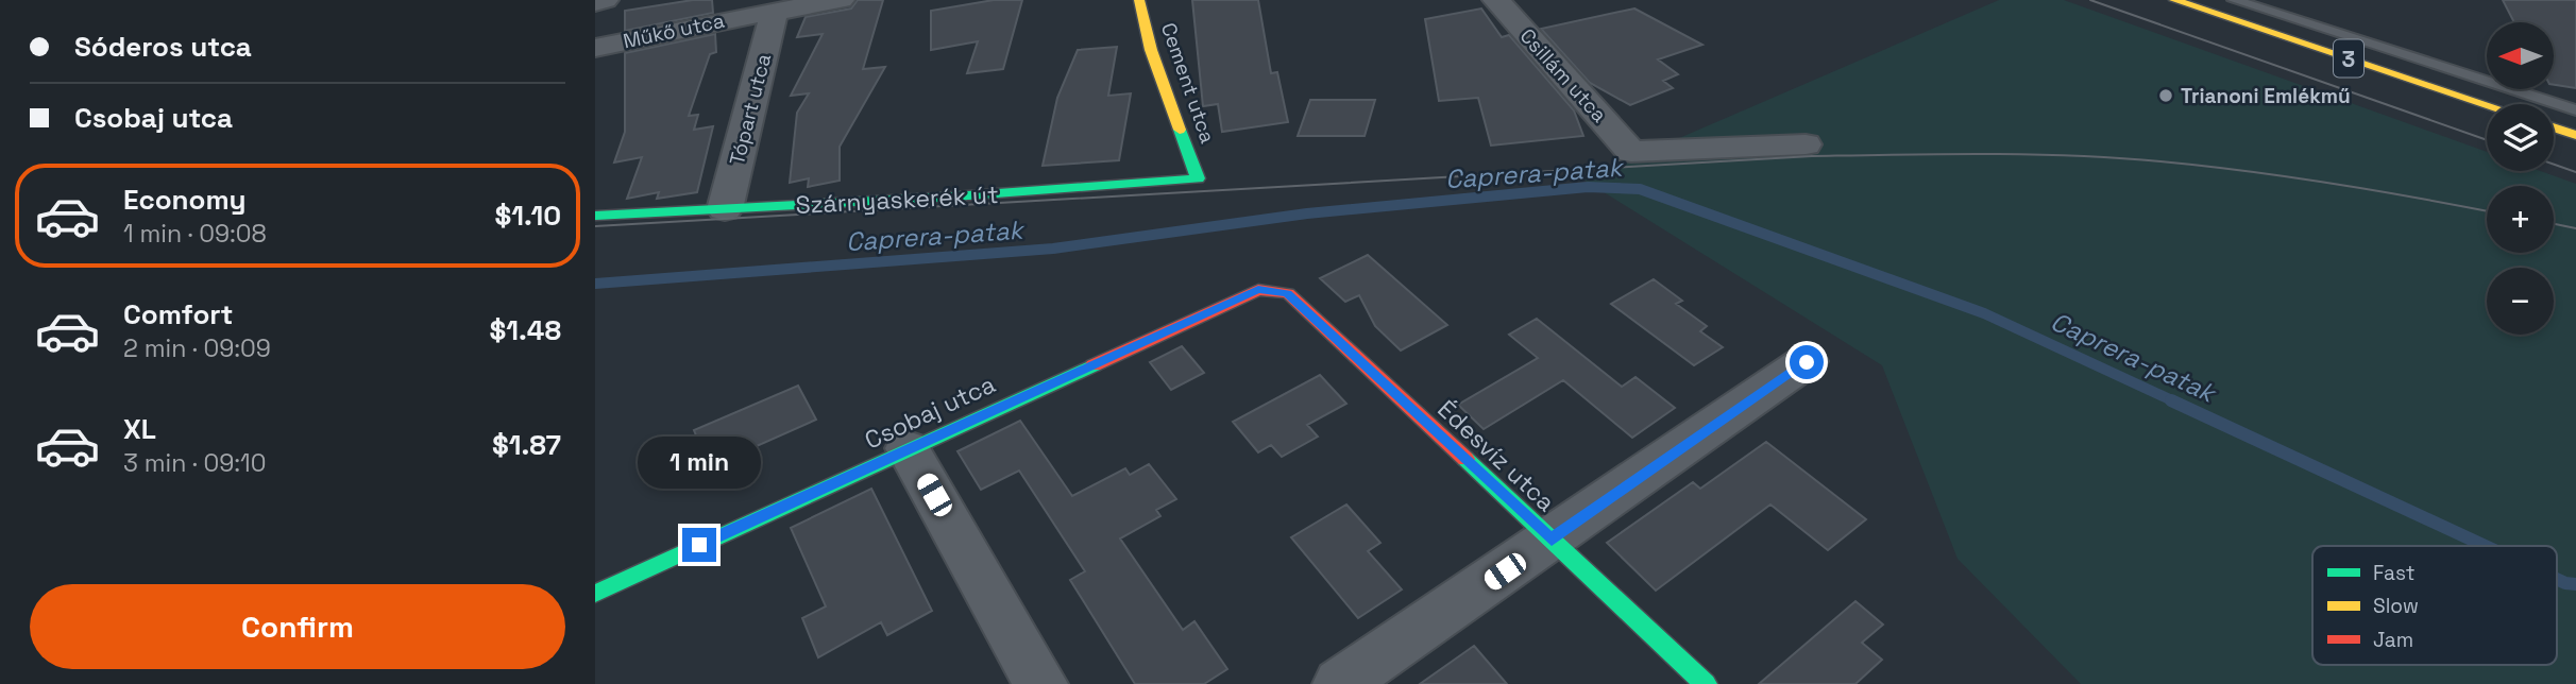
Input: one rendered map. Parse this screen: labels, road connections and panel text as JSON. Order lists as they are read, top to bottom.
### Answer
{
  "streets": {
    "street": [
      "Műkő utca",
      "3",
      "Csillám utca",
      "Cement utca",
      "Tópart utca",
      "Szárnyaskerék út",
      "Csobaj utca",
      "Édesvíz utca"
    ]
  },
  "crossings": [
    ["Műkő utca", "Tópart utca"],
    ["Cement utca", "Szárnyaskerék út"],
    ["Tópart utca", "Szárnyaskerék út"],
    ["Csobaj utca", "Édesvíz utca"]
  ],
  "water": ["Caprera-patak"],
  "places": ["Trianoni Emlékmű"],
  "legend": ["Fast", "Slow", "Jam"],
  "north": "left",
  "page": {
    "banner": ["Sóderos utca", "Csobaj utca"],
    "map_buttons": ["+", "−"],
    "list": [
      {
        "name": "Economy",
        "note": "1 min · 09:08",
        "value": "$1.10"
      },
      {
        "name": "Comfort",
        "note": "2 min · 09:09",
        "value": "$1.48"
      },
      {
        "name": "XL",
        "note": "3 min · 09:10",
        "value": "$1.87"
      }
    ],
    "bubble": "1 min",
    "buttons": "Confirm"
  }
}
